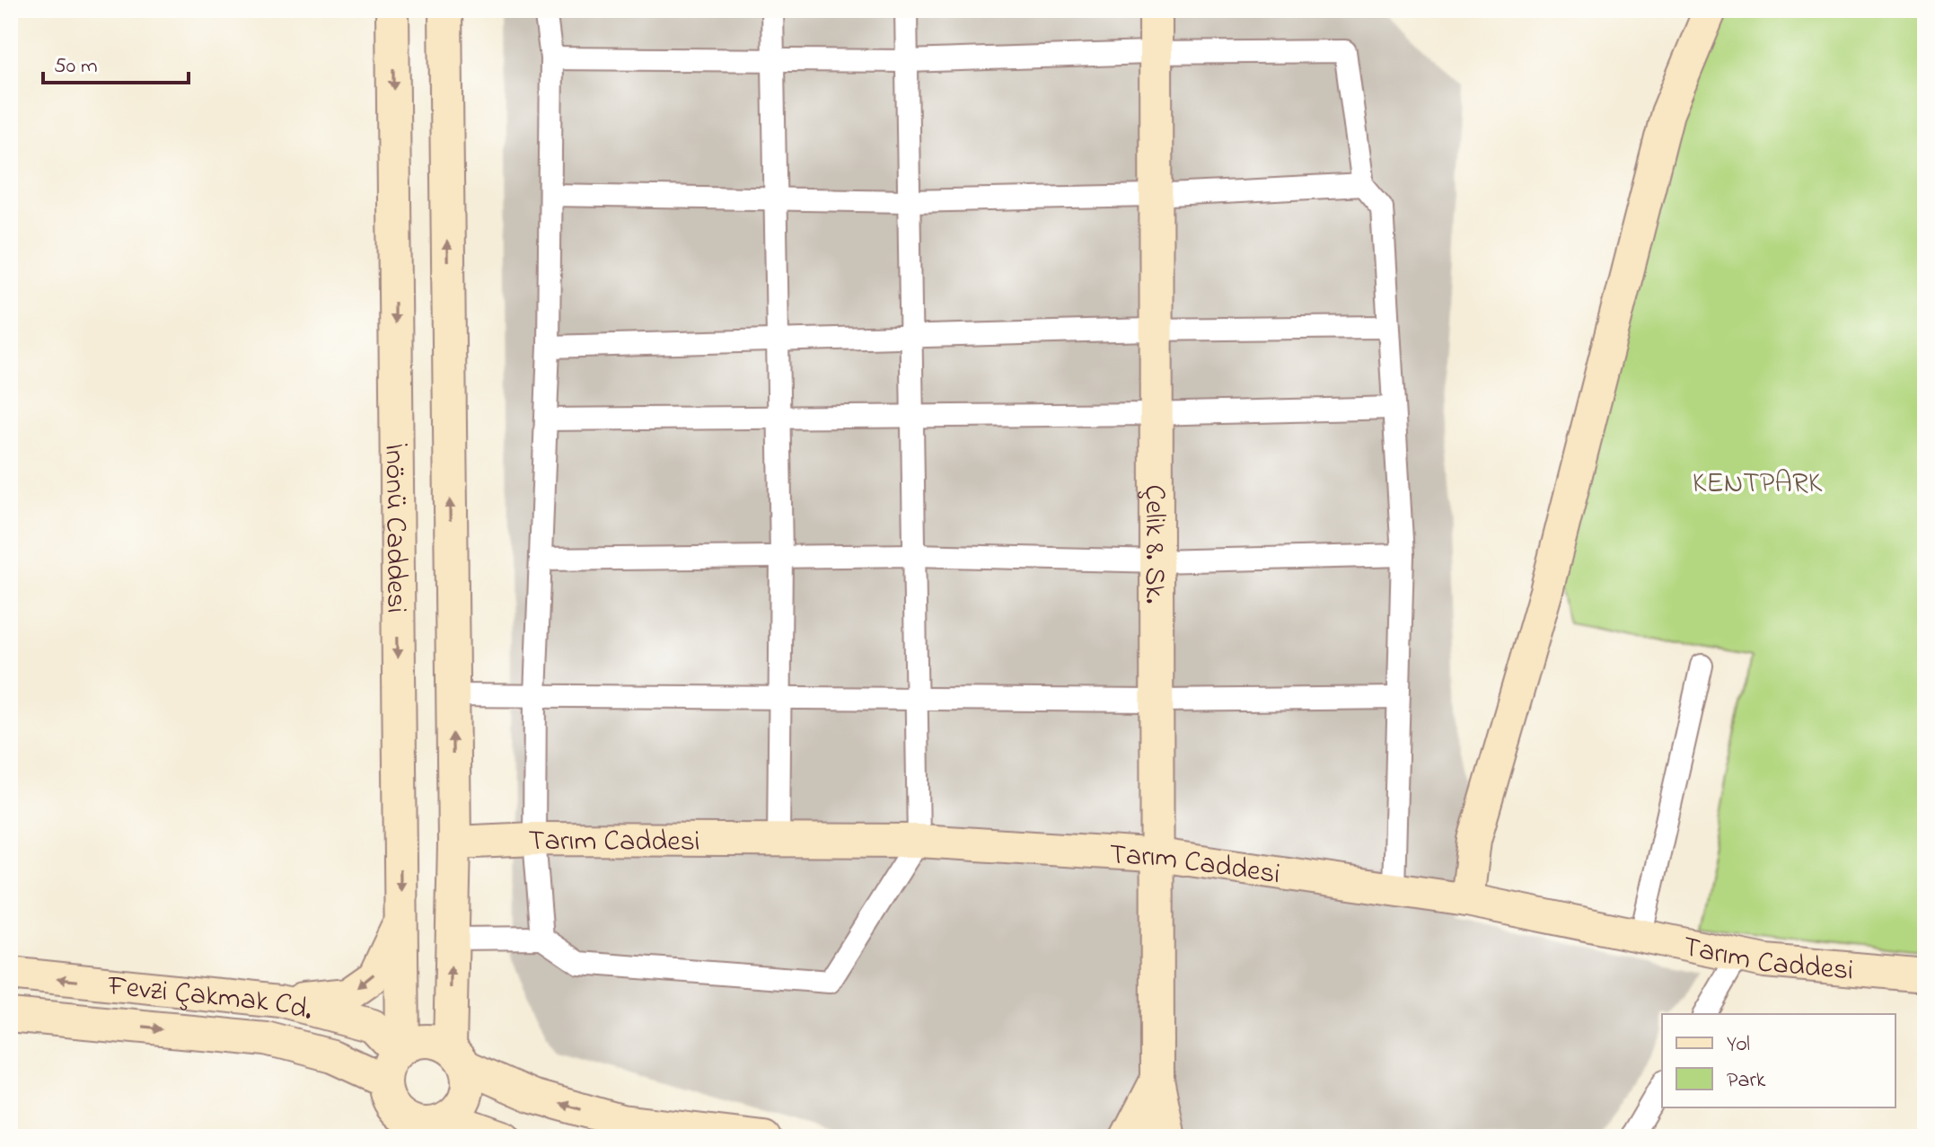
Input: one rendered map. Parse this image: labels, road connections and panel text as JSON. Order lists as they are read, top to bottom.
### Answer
{
  "streets": {
    "street": [
      "İnönü Caddesi",
      "Çelik 8. Sk.",
      "Tarım Caddesi",
      "Fevzi Çakmak Cd."
    ]
  },
  "crossings": [
    ["İnönü Caddesi", "Tarım Caddesi"],
    ["İnönü Caddesi", "Fevzi Çakmak Cd."],
    ["Çelik 8. Sk.", "Tarım Caddesi"]
  ],
  "parks": ["KENTPARK"],
  "legend": ["Yol", "Park"],
  "scale_bar": "50 m"
}
